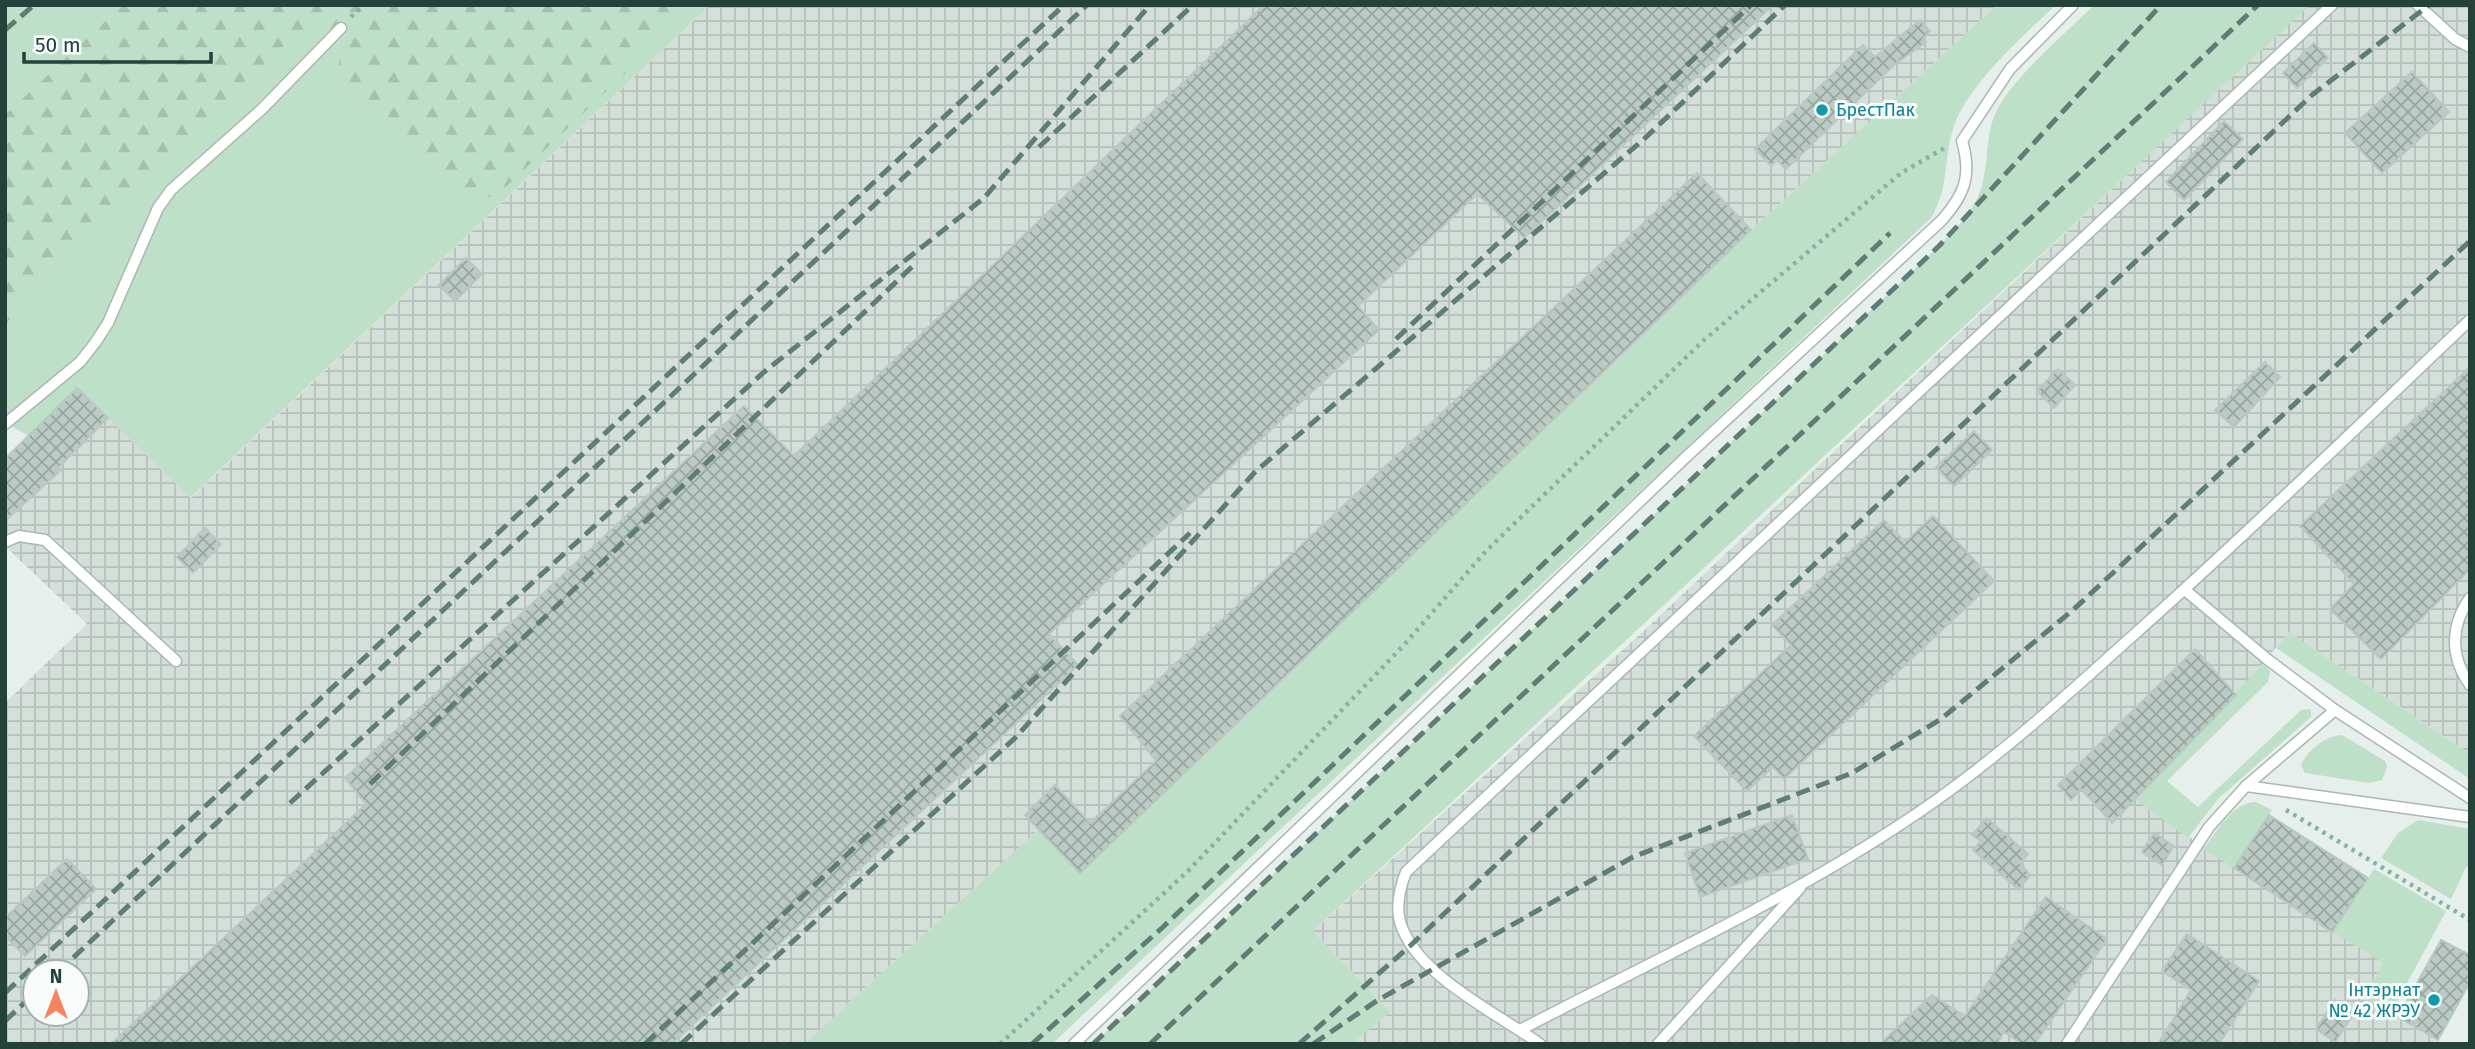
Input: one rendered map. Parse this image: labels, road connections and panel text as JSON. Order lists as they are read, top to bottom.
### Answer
{
  "places": ["БрестПак", "Інтэрнат № 42 ЖРЭУ"],
  "scale_bar": "50 m",
  "north": "top"
}
